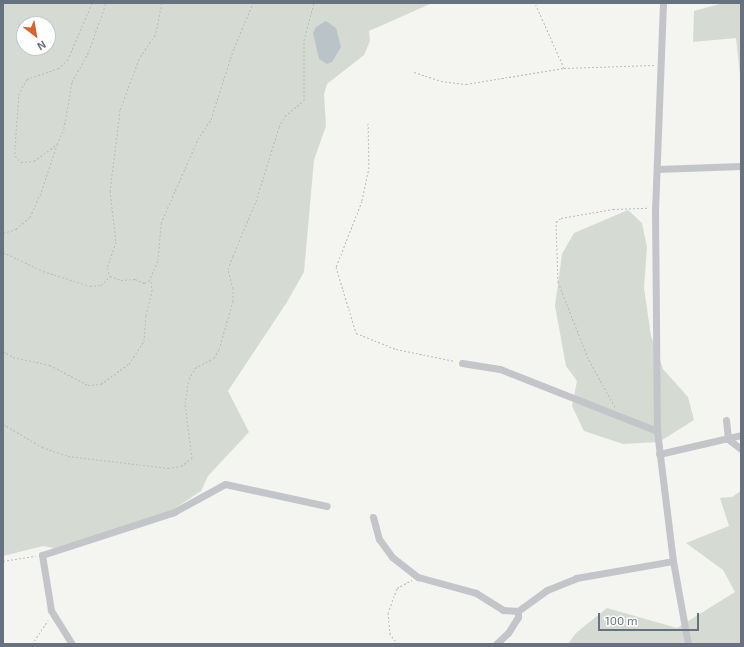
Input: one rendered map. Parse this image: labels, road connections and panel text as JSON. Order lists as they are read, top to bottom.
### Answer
{
  "scale_bar": "100 m",
  "north": "bottom right"
}
